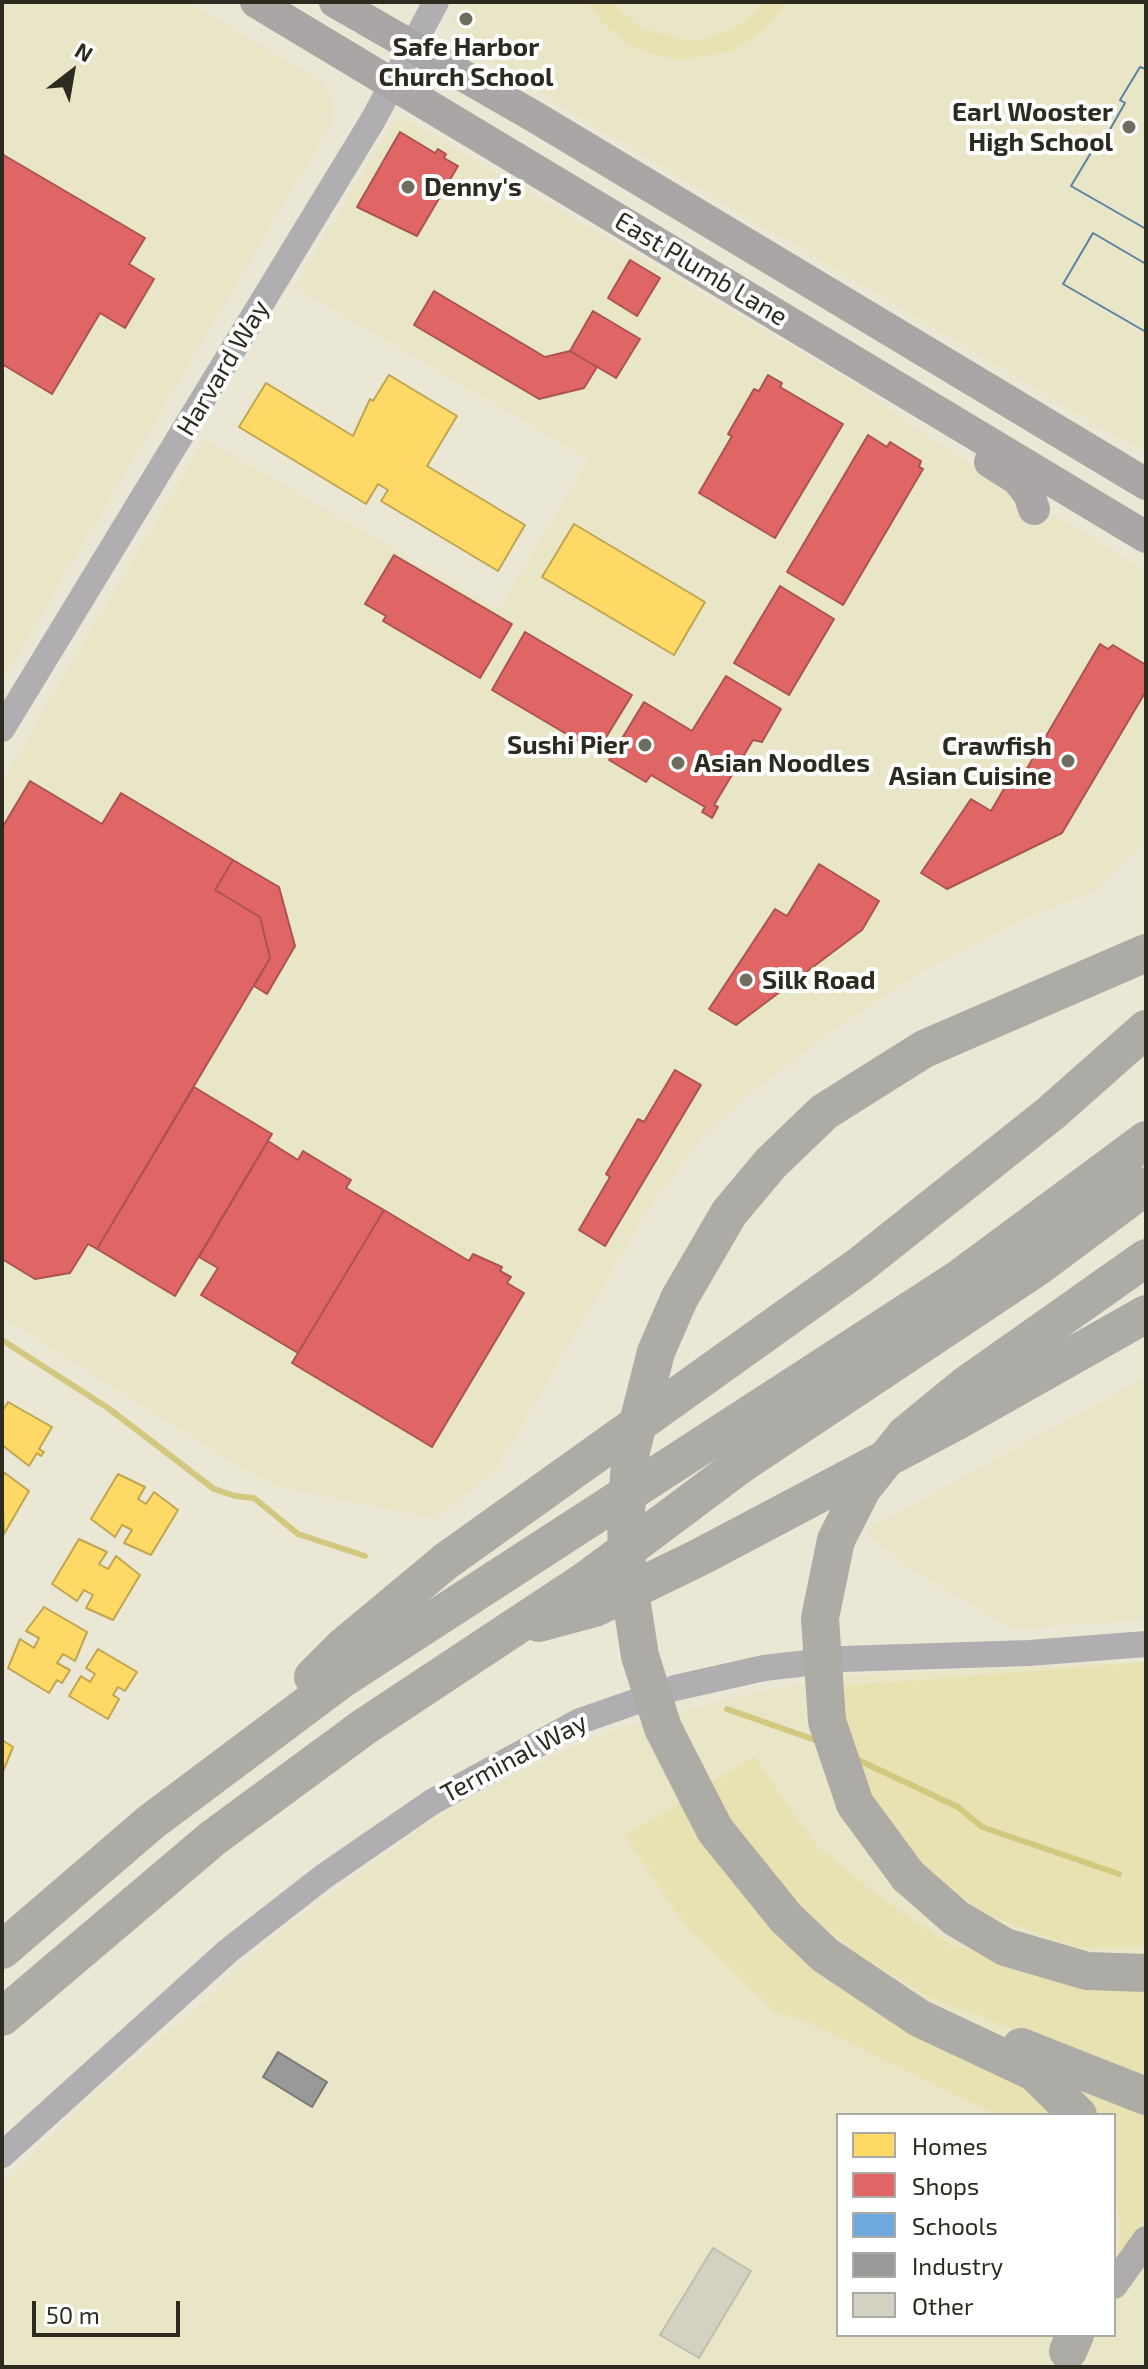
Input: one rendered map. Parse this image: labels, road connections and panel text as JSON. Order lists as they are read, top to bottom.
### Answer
{
  "streets": {
    "main road": ["East Plumb Lane"],
    "street": ["Harvard Way", "Terminal Way"]
  },
  "crossings": [
    ["East Plumb Lane", "Harvard Way"]
  ],
  "places": [
    "Safe Harbor Church School",
    "Earl Wooster High School",
    "Denny's",
    "Sushi Pier",
    "Crawfish Asian Cuisine",
    "Asian Noodles",
    "Silk Road"
  ],
  "legend": [
    "Homes",
    "Shops",
    "Schools",
    "Industry",
    "Other"
  ],
  "scale_bar": "50 m",
  "north": "top right"
}
